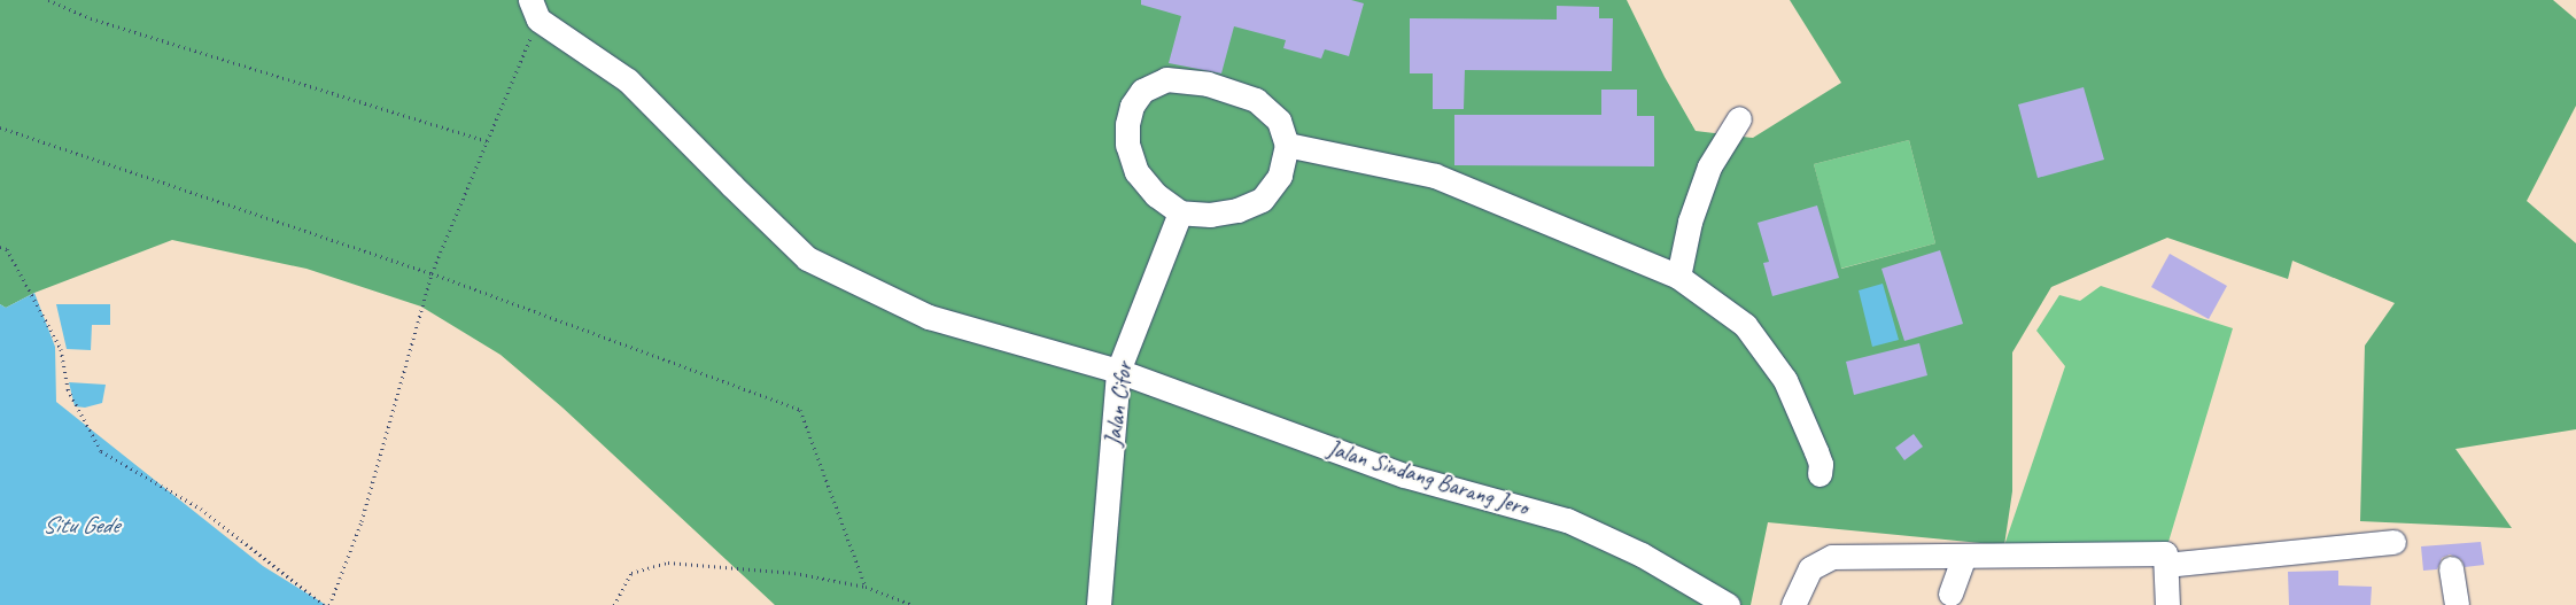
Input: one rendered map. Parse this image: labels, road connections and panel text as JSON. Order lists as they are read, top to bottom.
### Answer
{
  "streets": {
    "street": ["Jalan Cifor", "Jalan Sindang Barang Jero"]
  },
  "crossings": [
    ["Jalan Cifor", "Jalan Sindang Barang Jero"]
  ],
  "water": ["Situ Gede"]
}
